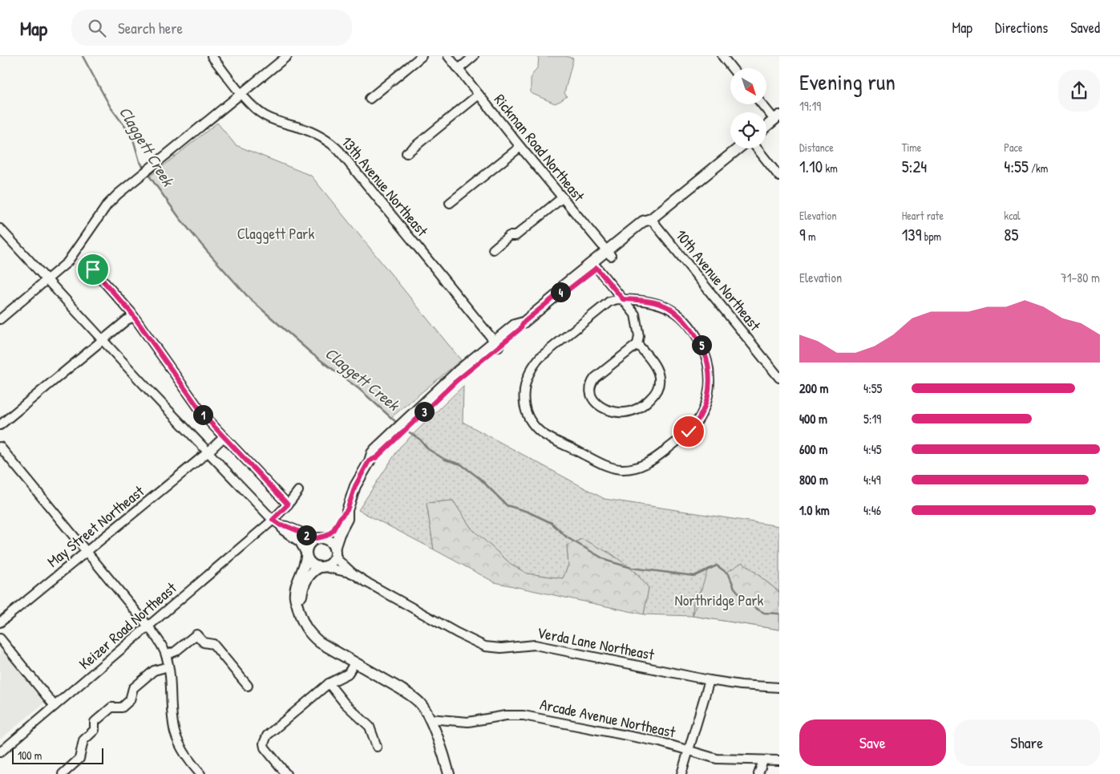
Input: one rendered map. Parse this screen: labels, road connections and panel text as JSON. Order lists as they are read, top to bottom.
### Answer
{
  "streets": {
    "street": [
      "Rickman Road Northeast",
      "13th Avenue Northeast",
      "10th Avenue Northeast",
      "May Street Northeast",
      "Keizer Road Northeast",
      "Verda Lane Northeast",
      "Arcade Avenue Northeast"
    ]
  },
  "water": ["Claggett Creek"],
  "parks": ["Claggett Park", "Northridge Park"],
  "scale_bar": "100 m",
  "north": "bottom right",
  "page": {
    "header": "Map",
    "search": "Search here",
    "nav": ["Map", "Directions", "Saved"],
    "heading": ["Evening run", "19:19"],
    "stats": [
      ["Distance", "1.10 km"],
      ["Time", "5:24"],
      ["Pace", "4:55 /km"],
      ["Elevation", "9 m"],
      ["Heart rate", "139 bpm"],
      ["kcal", "85"]
    ],
    "chart": ["Elevation", "71–80 m"],
    "pins": [
      "4",
      "5",
      "3",
      "1",
      "2"
    ],
    "list": [
      {
        "name": "200 m",
        "note": "4:55"
      },
      {
        "name": "400 m",
        "note": "5:19"
      },
      {
        "name": "600 m",
        "note": "4:45"
      },
      {
        "name": "800 m",
        "note": "4:49"
      },
      {
        "name": "1.0 km",
        "note": "4:46"
      }
    ],
    "buttons": ["Save", "Share"],
    "scale": "100 m"
  }
}
